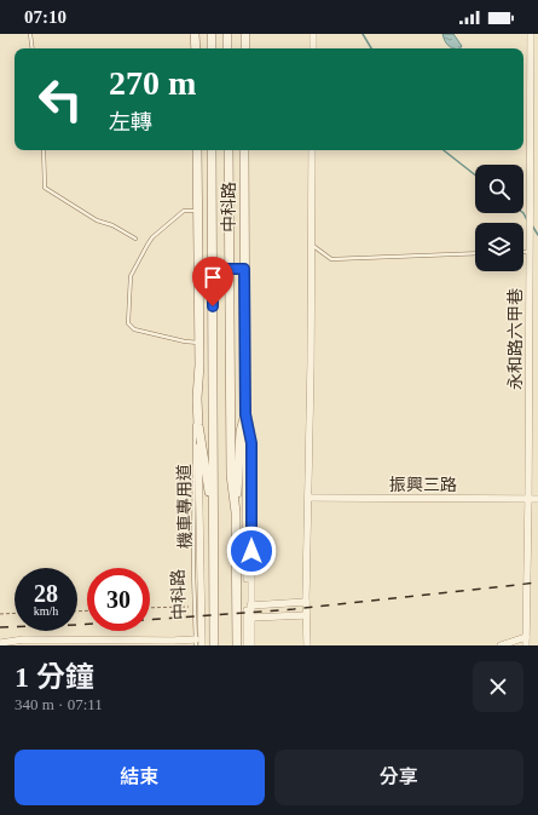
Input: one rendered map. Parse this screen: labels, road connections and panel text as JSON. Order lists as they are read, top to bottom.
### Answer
{
  "streets": {
    "street": [
      "中科路",
      "永和路六甲巷",
      "振興三路",
      "機車專用道"
    ]
  },
  "crossings": [
    ["中科路", "機車專用道"],
    ["永和路六甲巷", "振興三路"]
  ],
  "page": {
    "status": "07:10",
    "turn": ["270 m", "左轉"],
    "speed": "28 km/h",
    "limit": "30",
    "heading": ["1 分鐘", "340 m · 07:11"],
    "buttons": ["結束", "分享"]
  }
}
